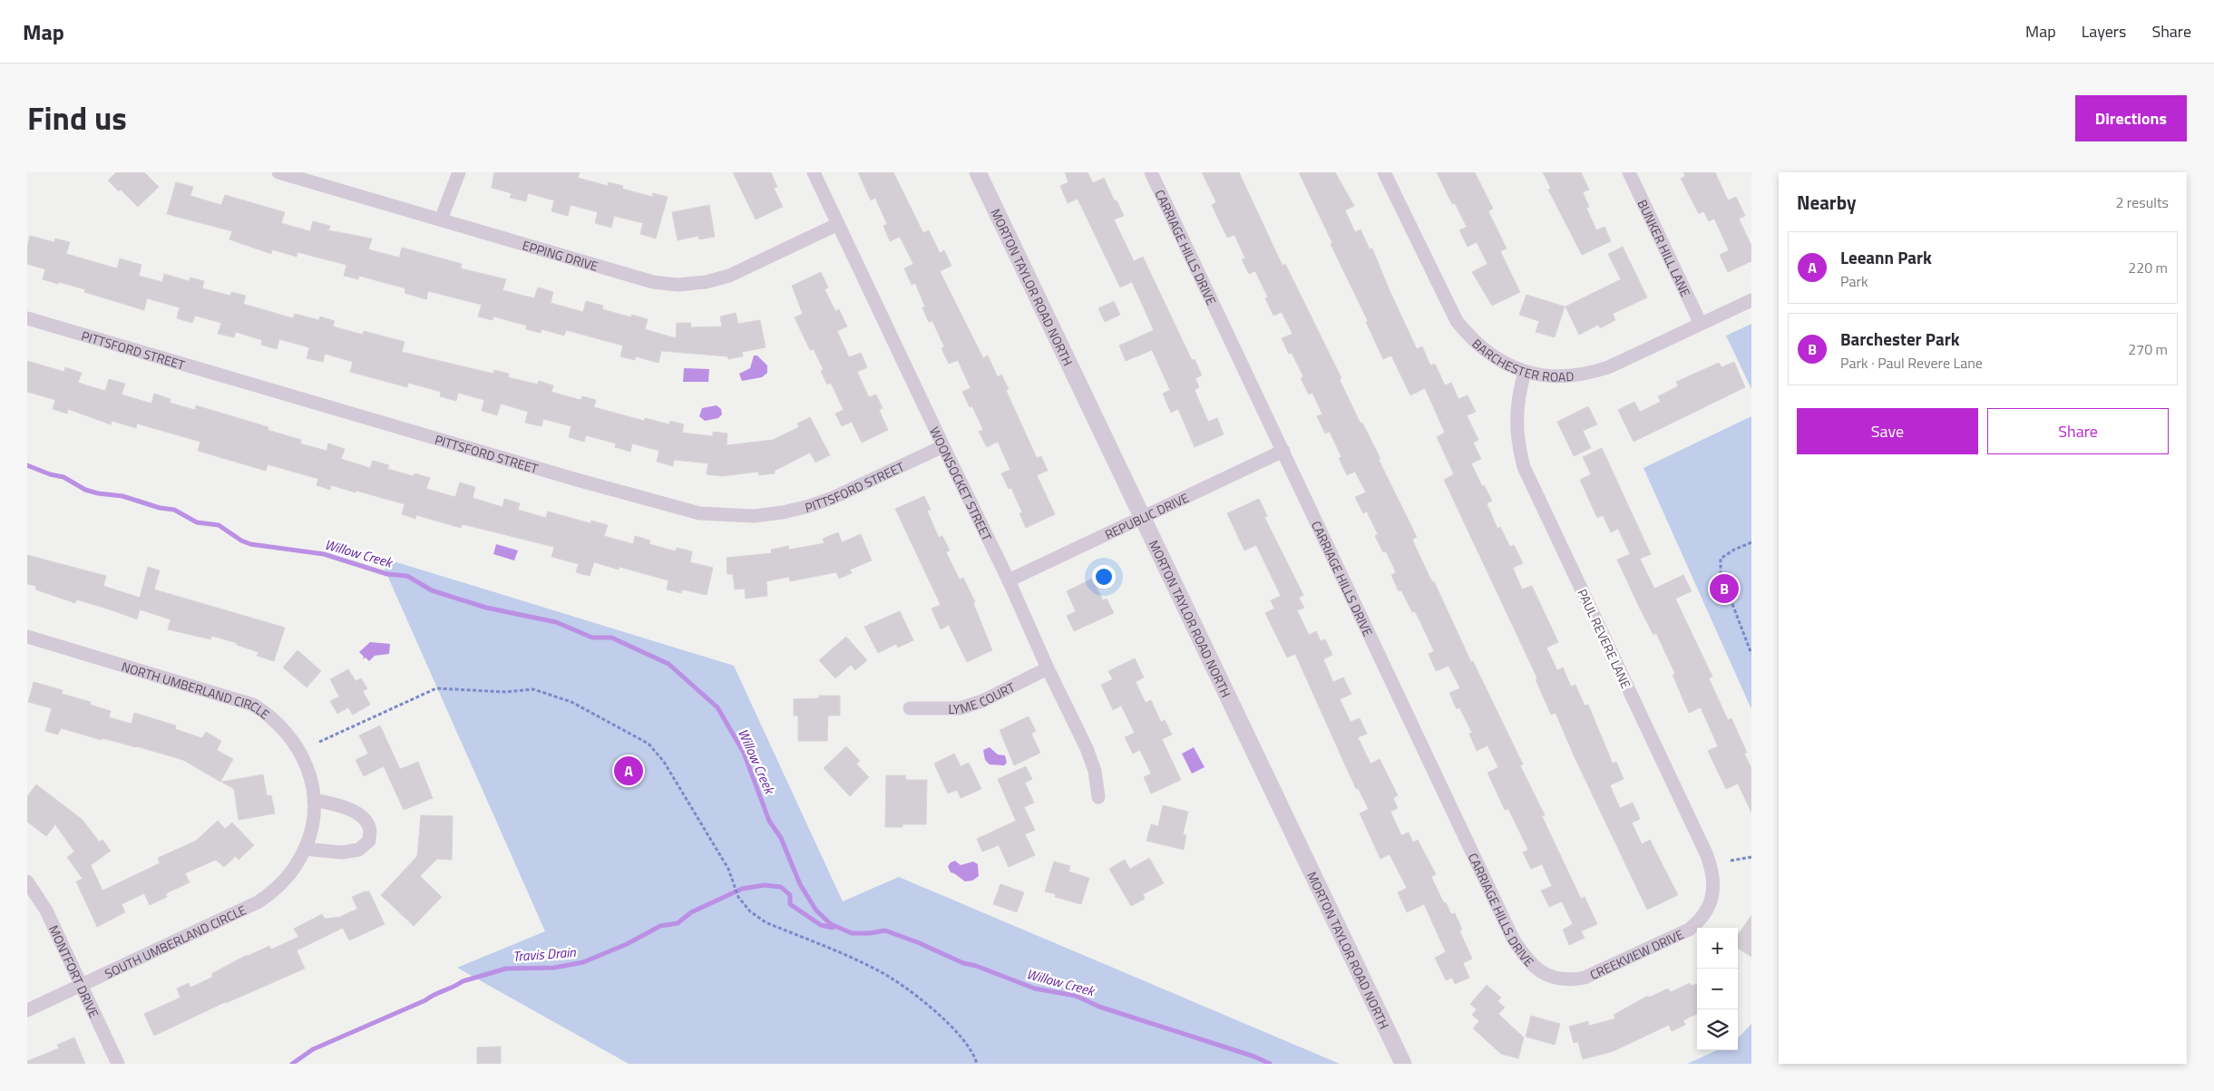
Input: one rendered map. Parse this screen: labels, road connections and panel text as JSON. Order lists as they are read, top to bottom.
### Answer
{
  "streets": {
    "street": [
      "CARRIAGE HILLS DRIVE",
      "BUNKER HILL LANE",
      "EPPING DRIVE",
      "MORTON TAYLOR ROAD NORTH",
      "PITTSFORD STREET",
      "BARCHESTER ROAD",
      "WOONSOCKET STREET",
      "REPUBLIC DRIVE",
      "PAUL REVERE LANE",
      "NORTH UMBERLAND CIRCLE",
      "LYME COURT",
      "SOUTH UMBERLAND CIRCLE",
      "CREEKVIEW DRIVE",
      "MONTFORT DRIVE"
    ]
  },
  "crossings": [
    ["CARRIAGE HILLS DRIVE", "REPUBLIC DRIVE"],
    ["CARRIAGE HILLS DRIVE", "CREEKVIEW DRIVE"],
    ["BUNKER HILL LANE", "BARCHESTER ROAD"],
    ["EPPING DRIVE", "WOONSOCKET STREET"],
    ["MORTON TAYLOR ROAD NORTH", "REPUBLIC DRIVE"],
    ["PITTSFORD STREET", "WOONSOCKET STREET"],
    ["BARCHESTER ROAD", "PAUL REVERE LANE"],
    ["WOONSOCKET STREET", "REPUBLIC DRIVE"],
    ["WOONSOCKET STREET", "LYME COURT"],
    ["PAUL REVERE LANE", "CREEKVIEW DRIVE"],
    ["NORTH UMBERLAND CIRCLE", "SOUTH UMBERLAND CIRCLE"],
    ["SOUTH UMBERLAND CIRCLE", "MONTFORT DRIVE"]
  ],
  "water": ["Willow Creek", "Travis Drain"],
  "page": {
    "header": "Map",
    "nav": ["Map", "Layers", "Share"],
    "title": "Find us",
    "buttons": [
      "Directions",
      ["Save", "Share"]
    ],
    "heading": ["Nearby", "2 results"],
    "list": [
      {
        "mark": "A",
        "name": "Leeann Park",
        "note": "Park",
        "value": "220 m"
      },
      {
        "mark": "B",
        "name": "Barchester Park",
        "note": "Park · Paul Revere Lane",
        "value": "270 m"
      }
    ],
    "pins": ["B", "A"],
    "map_buttons": ["+", "−"]
  }
}
